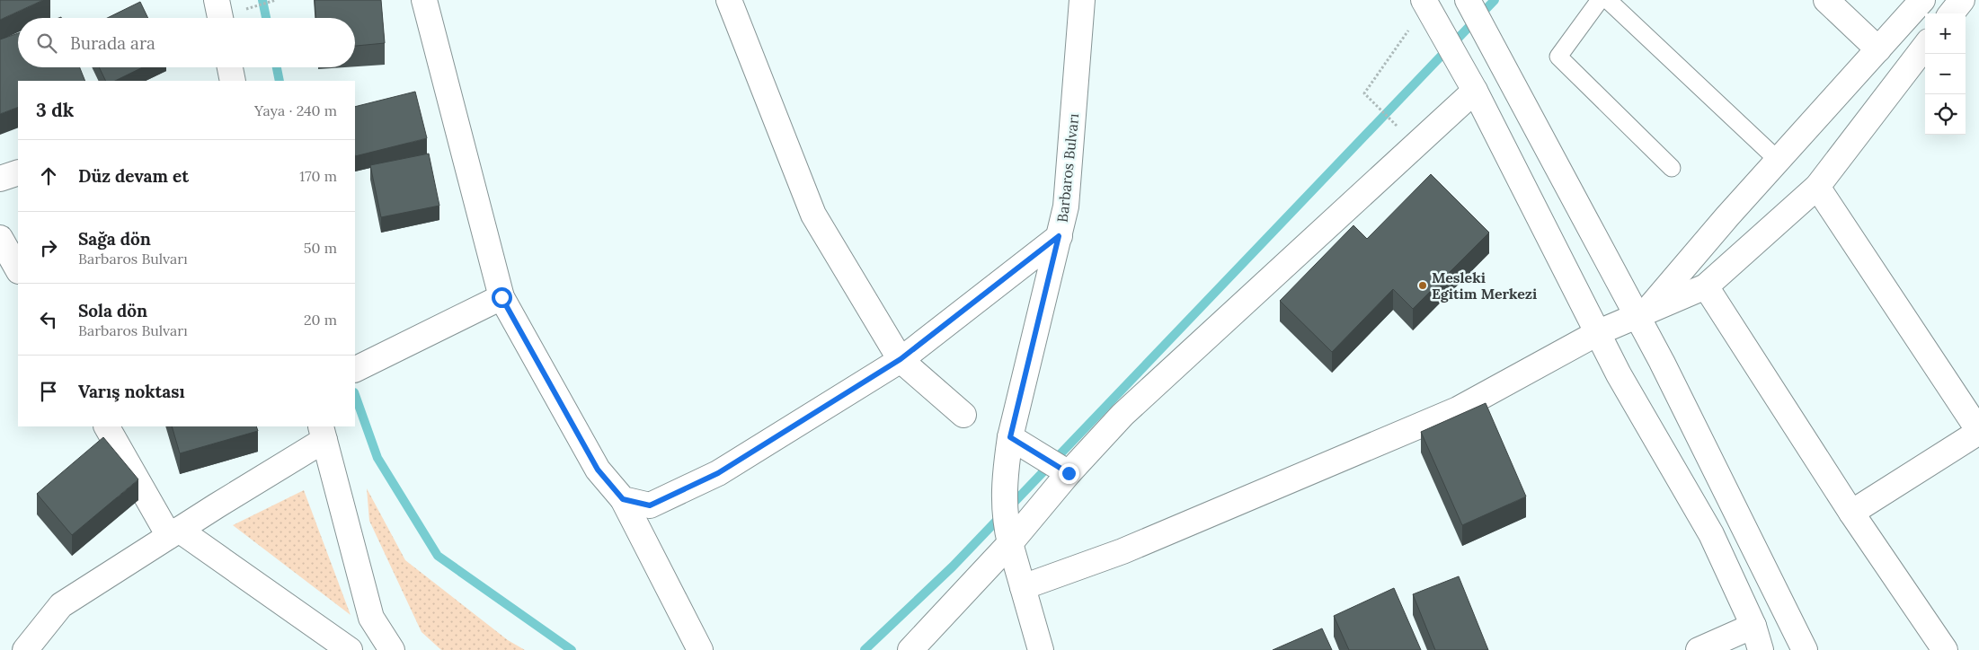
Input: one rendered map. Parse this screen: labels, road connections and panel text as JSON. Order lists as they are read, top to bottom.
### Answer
{
  "streets": {
    "street": ["Barbaros Bulvarı"]
  },
  "places": ["Mesleki Egitim Merkezi"],
  "page": {
    "map_buttons": ["+", "−"],
    "search": "Burada ara",
    "heading": ["3 dk", "Yaya · 240 m"],
    "list": [
      ["Düz devam et", "170 m"],
      ["Sağa dön", "Barbaros Bulvarı", "50 m"],
      ["Sola dön", "Barbaros Bulvarı", "20 m"],
      "Varış noktası"
    ]
  }
}
